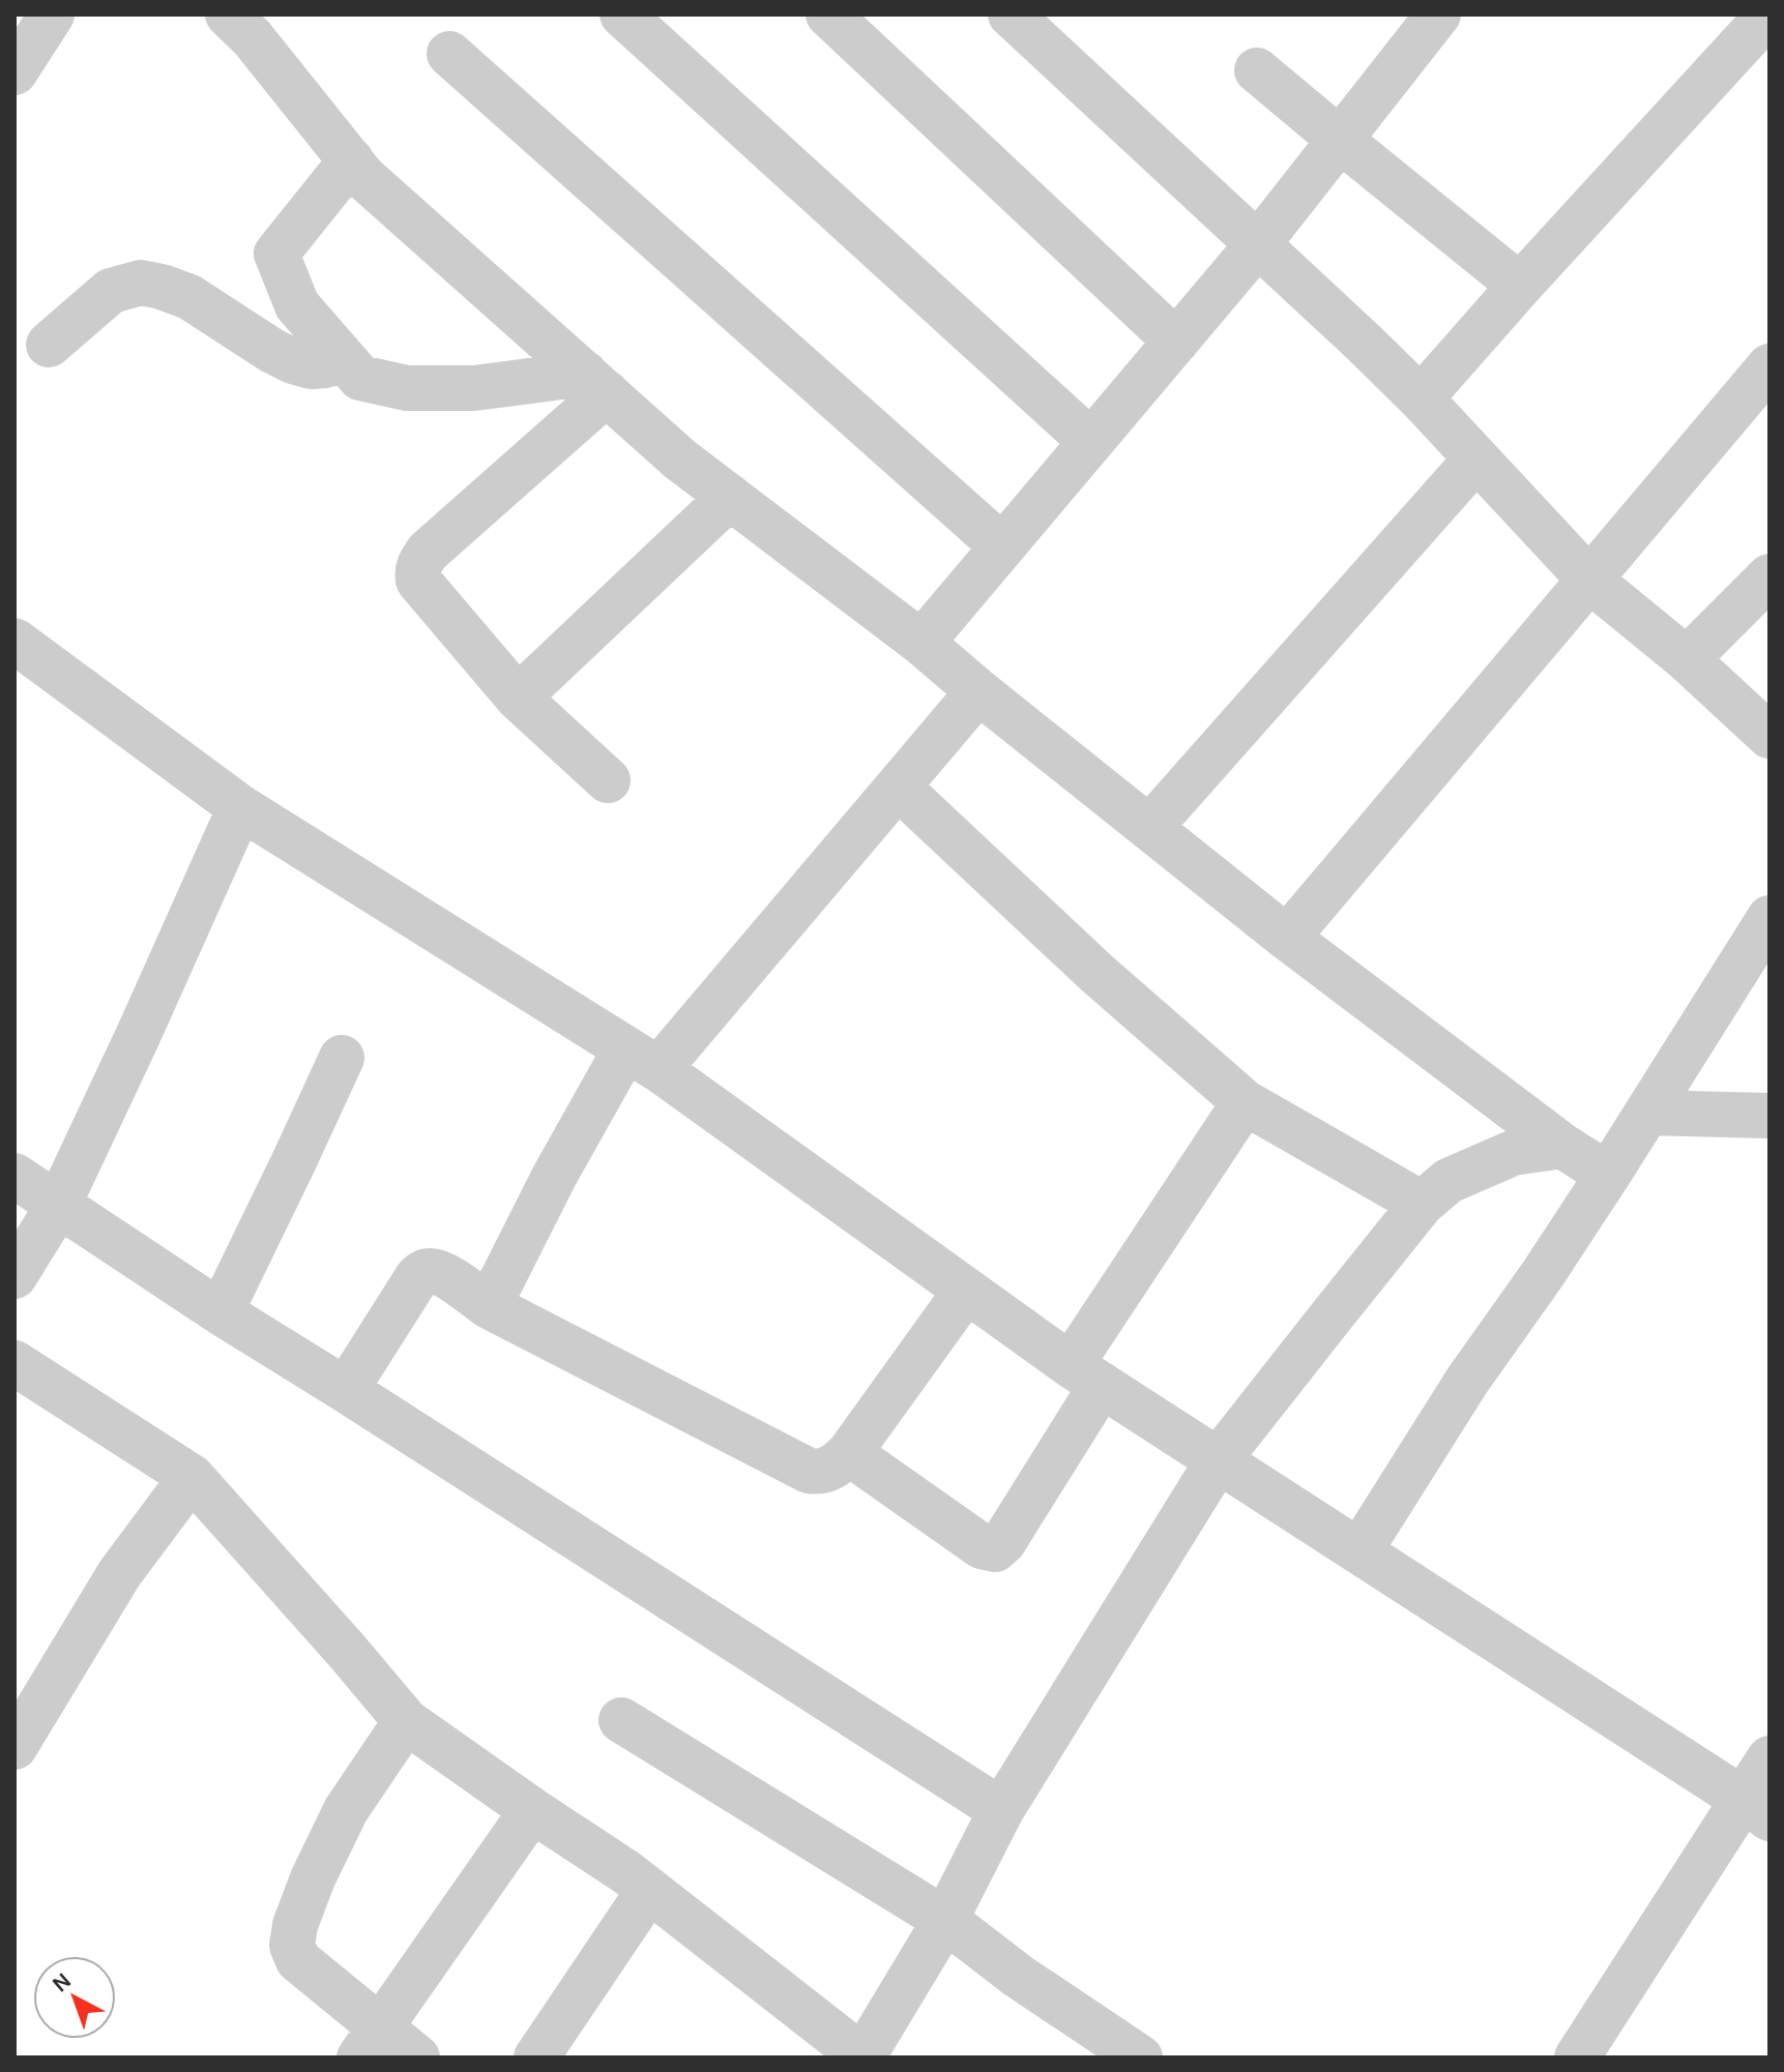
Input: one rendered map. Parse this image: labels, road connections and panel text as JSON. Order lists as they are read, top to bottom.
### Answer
{
  "north": "top left"
}
